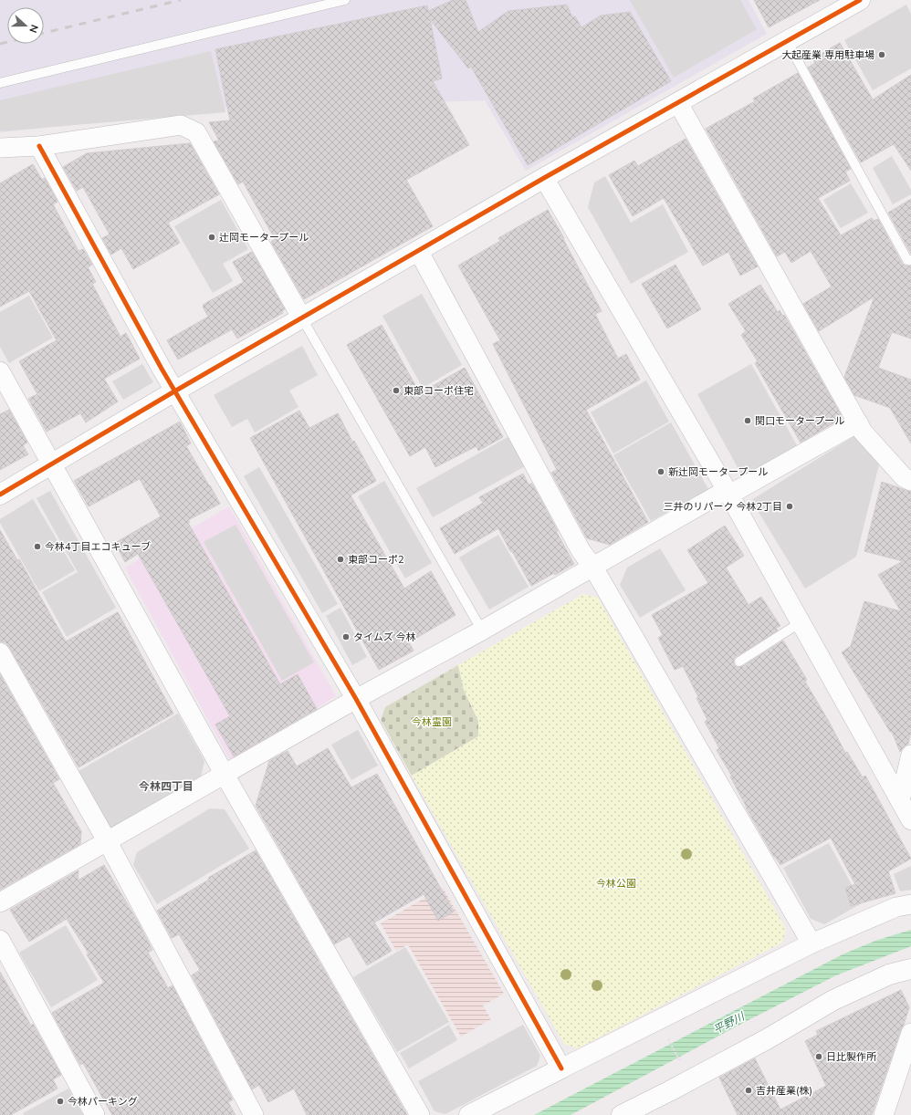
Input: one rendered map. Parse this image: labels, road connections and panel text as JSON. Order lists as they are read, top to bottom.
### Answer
{
  "districts": ["今林四丁目"],
  "water": ["平野川"],
  "parks": ["今林霊園", "今林公園"],
  "places": [
    "大起産業 専用駐車場",
    "辻岡モータープール",
    "東部コーポ住宅",
    "関口モータープール",
    "新辻岡モータープール",
    "三井のリパーク 今林2丁目",
    "今林4丁目エコキューブ",
    "東部コーポ2",
    "タイムズ 今林",
    "日比製作所",
    "吉井産業(株)",
    "今林パーキング"
  ],
  "north": "right"
}
